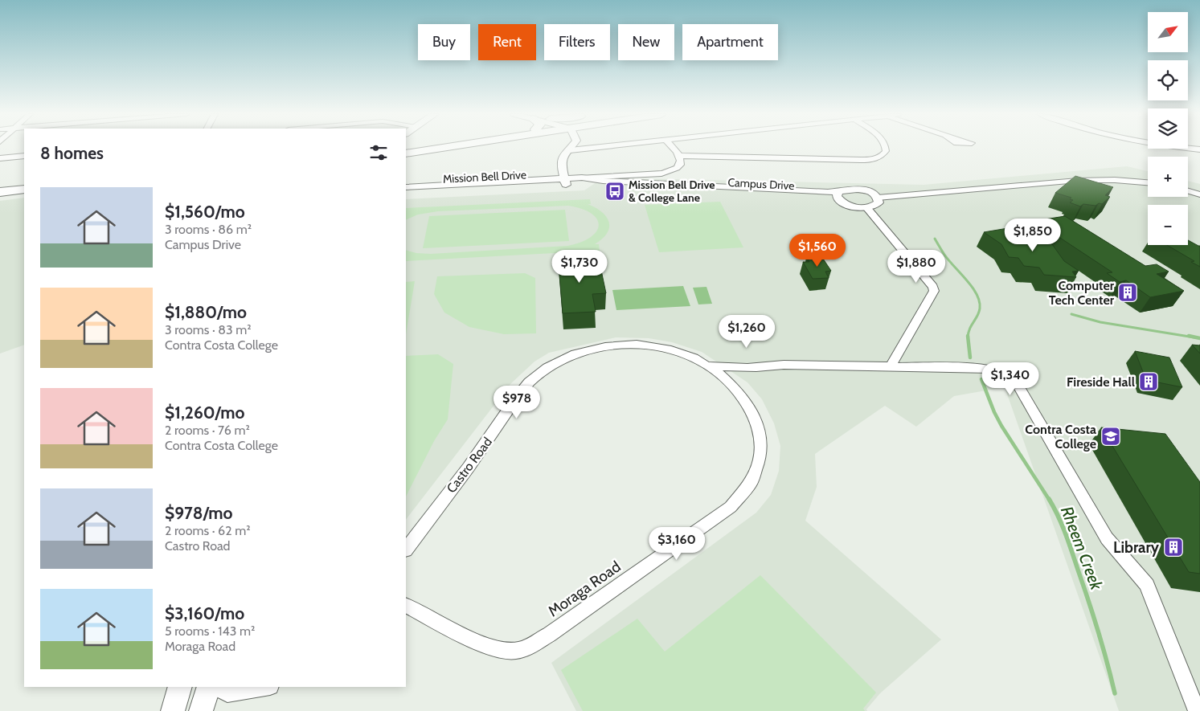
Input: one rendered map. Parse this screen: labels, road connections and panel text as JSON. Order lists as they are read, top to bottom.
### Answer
{
  "streets": {
    "street": [
      "Mission Bell Drive",
      "Campus Drive",
      "Castro Road",
      "Moraga Road"
    ]
  },
  "crossings": [
    ["Mission Bell Drive", "Campus Drive"],
    ["Castro Road", "Moraga Road"]
  ],
  "water": ["Rheem Creek"],
  "places": {
    "bus stop": ["Mission Bell Drive & College Lane"],
    "building": ["Computer Tech Center", "Fireside Hall", "Library"],
    "school or university": ["Contra Costa College"]
  },
  "north": "top right",
  "page": {
    "map_buttons": ["+", "−"],
    "chip": [
      "Buy",
      "Rent",
      "Filters",
      "New",
      "Apartment"
    ],
    "heading": "8 homes",
    "list": [
      {
        "name": "$1,560/mo",
        "note": "3 rooms · 86 m² · Campus Drive"
      },
      {
        "name": "$1,880/mo",
        "note": "3 rooms · 83 m² · Contra Costa College"
      },
      {
        "name": "$1,260/mo",
        "note": "2 rooms · 76 m² · Contra Costa College"
      },
      {
        "name": "$978/mo",
        "note": "2 rooms · 62 m² · Castro Road"
      },
      {
        "name": "$3,160/mo",
        "note": "5 rooms · 143 m² · Moraga Road"
      }
    ],
    "price": [
      "$1,850",
      "$1,560",
      "$1,730",
      "$1,880",
      "$1,260",
      "$1,340",
      "$978",
      "$3,160"
    ]
  }
}
